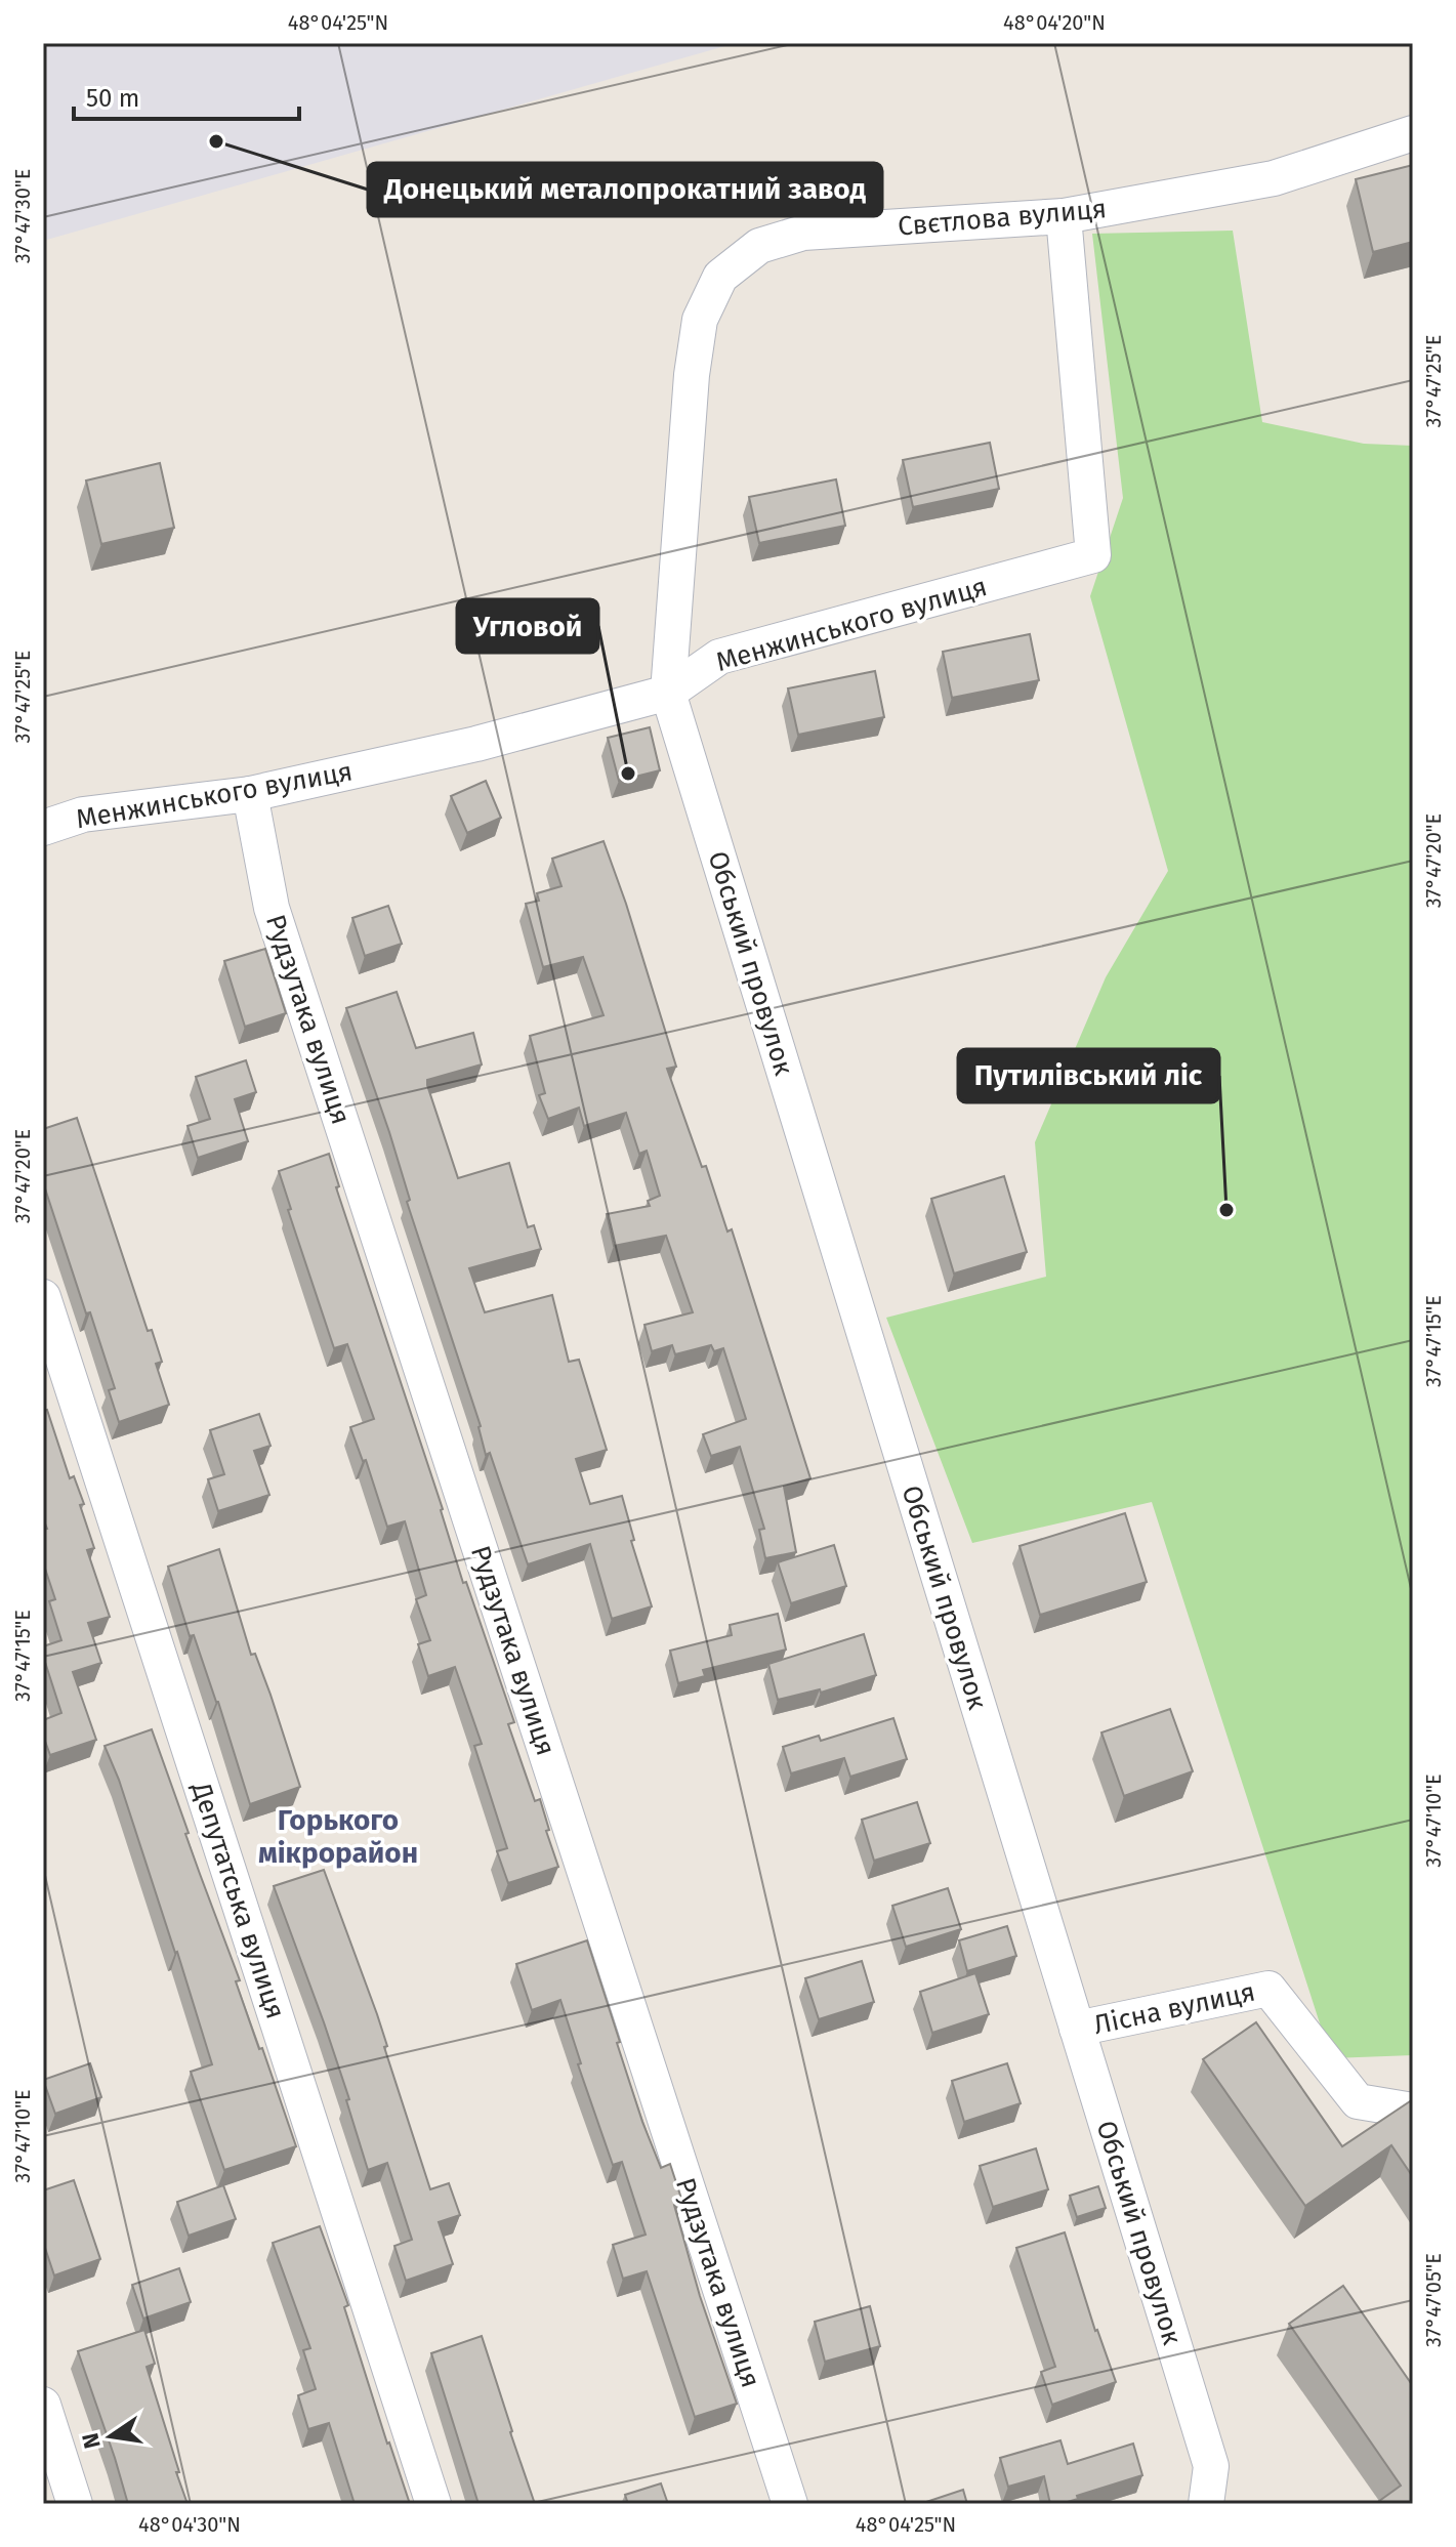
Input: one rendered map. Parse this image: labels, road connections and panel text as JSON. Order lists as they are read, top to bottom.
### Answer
{
  "streets": {
    "street": [
      "Свєтлова вулиця",
      "Менжинського вулиця",
      "Обський провулок",
      "Рудзутака вулиця",
      "Депутатська вулиця",
      "Лісна вулиця"
    ]
  },
  "crossings": [
    ["Свєтлова вулиця", "Менжинського вулиця"],
    ["Свєтлова вулиця", "Обський провулок"],
    ["Менжинського вулиця", "Обський провулок"],
    ["Менжинського вулиця", "Рудзутака вулиця"],
    ["Обський провулок", "Лісна вулиця"]
  ],
  "districts": ["Горького мікрорайон"],
  "places": ["Донецький металопрокатний завод", "Угловой", "Путилівський ліс"],
  "scale_bar": "50 m",
  "north": "left",
  "coordinates": [
    "48°04'25\"N",
    "48°04'20\"N",
    "37°47'30\"E",
    "37°47'25\"E",
    "37°47'20\"E",
    "37°47'15\"E",
    "37°47'10\"E",
    "37°47'05\"E",
    "48°04'30\"N"
  ]
}
